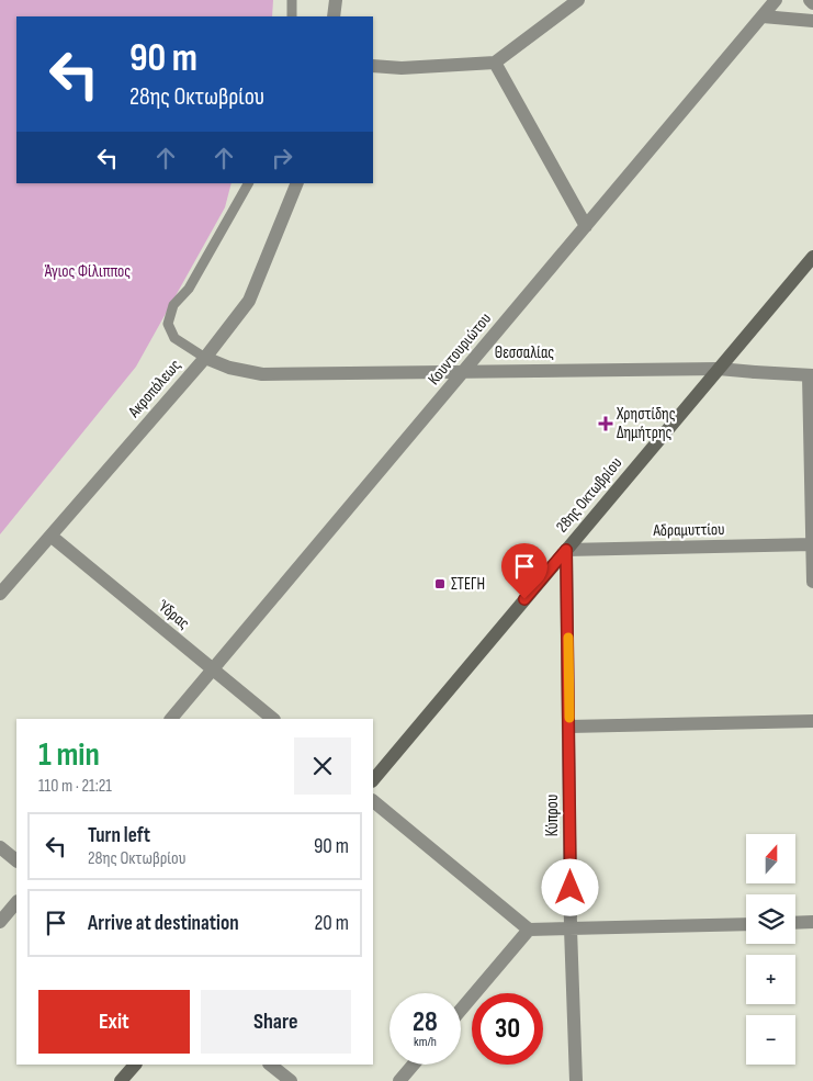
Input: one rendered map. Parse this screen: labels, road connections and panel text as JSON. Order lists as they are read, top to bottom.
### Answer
{
  "streets": {
    "main road": ["28ης Οκτωβρίου"],
    "street": [
      "Κουντουριώτου",
      "Θεσσαλίας",
      "Ακροπόλεως",
      "Αδραμυττίου",
      "Ύδρας",
      "Κύπρου"
    ]
  },
  "crossings": [
    ["Κουντουριώτου", "Θεσσαλίας"],
    ["Κουντουριώτου", "Ύδρας"],
    ["Θεσσαλίας", "Ακροπόλεως"],
    ["Θεσσαλίας", "28ης Οκτωβρίου"],
    ["Ακροπόλεως", "Ύδρας"],
    ["28ης Οκτωβρίου", "Αδραμυττίου"],
    ["28ης Οκτωβρίου", "Κύπρου"],
    ["Αδραμυττίου", "Κύπρου"]
  ],
  "parks": ["Άγιος Φίλιππος"],
  "places": {
    "health": ["Χρηστίδης Δημήτρης"],
    "transit": ["ΣΤΕΓΗ"]
  },
  "north": "top",
  "page": {
    "turn": ["90 m", "28ης Οκτωβρίου"],
    "heading": ["1 min", "110 m · 21:21"],
    "list": [
      {
        "name": "Turn left",
        "note": "28ης Οκτωβρίου",
        "value": "90 m"
      },
      {
        "name": "Arrive at destination",
        "value": "20 m"
      }
    ],
    "map_buttons": ["+", "−"],
    "buttons": ["Exit", "Share"],
    "speed": "28 km/h",
    "limit": "30"
  }
}
